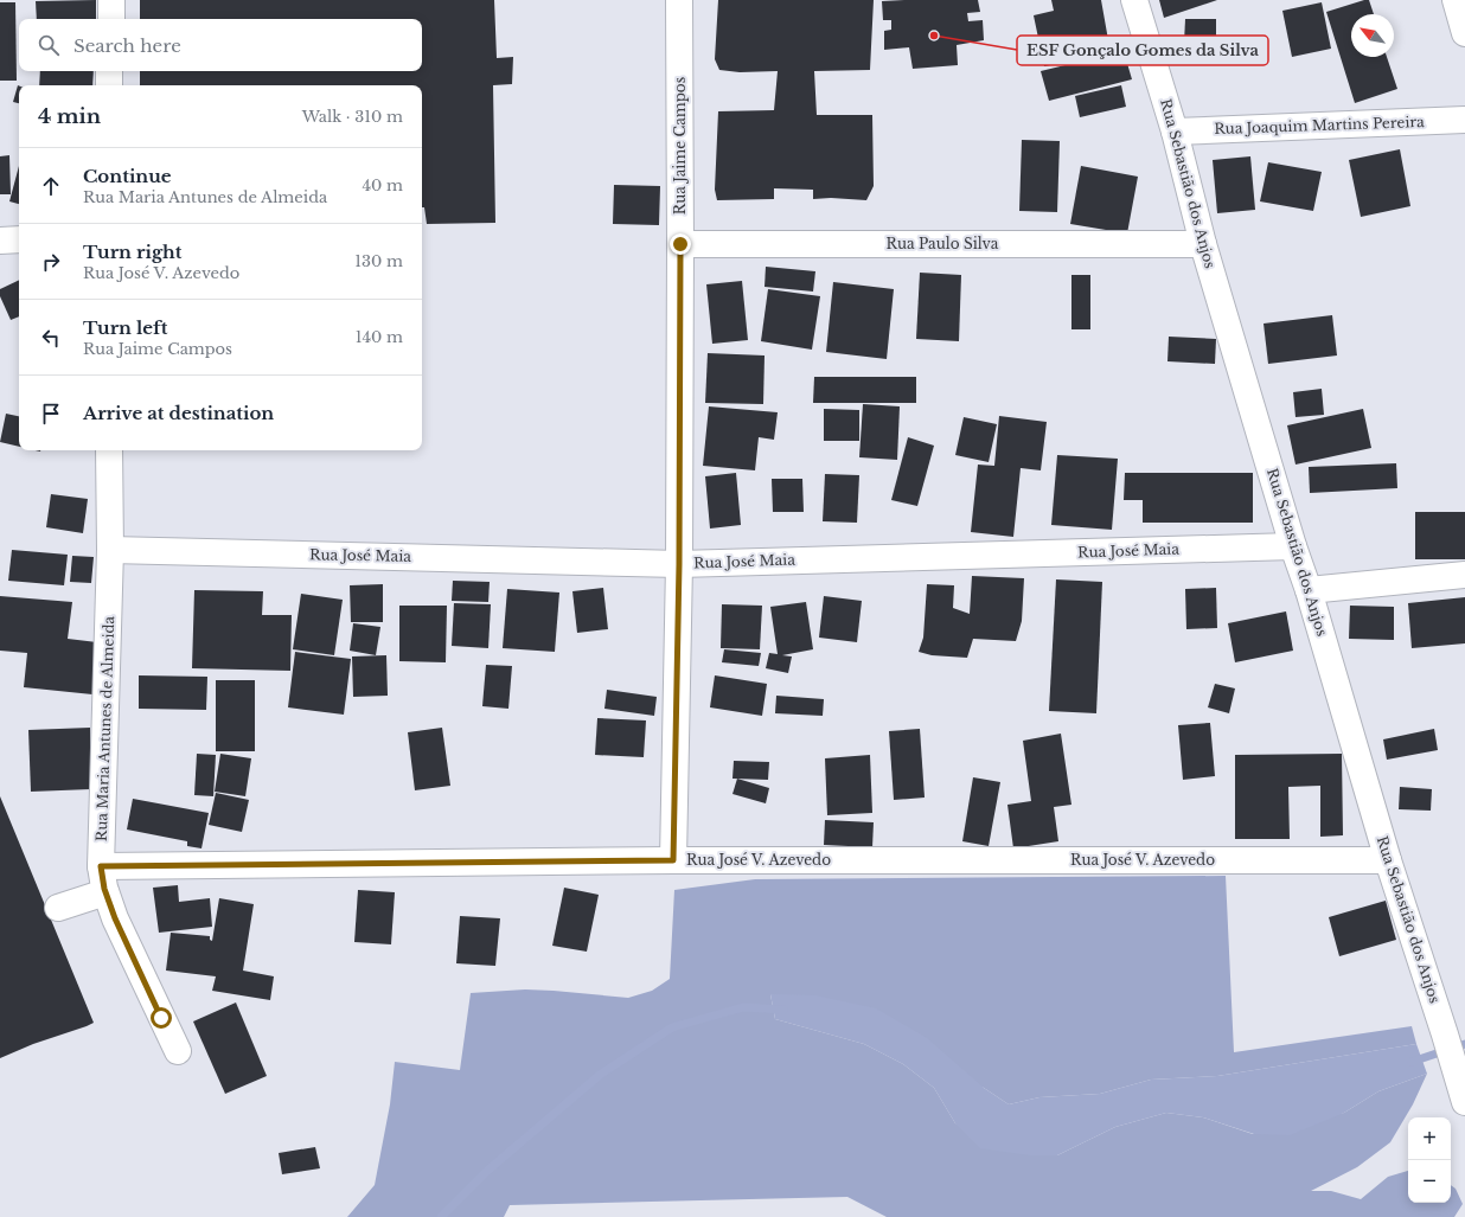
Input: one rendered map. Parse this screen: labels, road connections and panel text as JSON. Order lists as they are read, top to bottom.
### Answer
{
  "streets": {
    "street": [
      "Rua Joaquim Martins Pereira",
      "Rua Jaime Campos",
      "Rua Sebastião dos Anjos",
      "Rua Paulo Silva",
      "Rua José Maia",
      "Rua Maria Antunes de Almeida",
      "Rua José V. Azevedo"
    ]
  },
  "crossings": [
    ["Rua Joaquim Martins Pereira", "Rua Sebastião dos Anjos"],
    ["Rua Jaime Campos", "Rua Paulo Silva"],
    ["Rua Jaime Campos", "Rua José Maia"],
    ["Rua Jaime Campos", "Rua José V. Azevedo"],
    ["Rua Sebastião dos Anjos", "Rua Paulo Silva"],
    ["Rua Sebastião dos Anjos", "Rua José Maia"],
    ["Rua Sebastião dos Anjos", "Rua José V. Azevedo"],
    ["Rua José Maia", "Rua Maria Antunes de Almeida"],
    ["Rua Maria Antunes de Almeida", "Rua José V. Azevedo"]
  ],
  "places": ["ESF Gonçalo Gomes da Silva"],
  "north": "top left",
  "page": {
    "search": "Search here",
    "heading": ["4 min", "Walk · 310 m"],
    "list": [
      ["Continue", "Rua Maria Antunes de Almeida", "40 m"],
      ["Turn right", "Rua José V. Azevedo", "130 m"],
      ["Turn left", "Rua Jaime Campos", "140 m"],
      "Arrive at destination"
    ],
    "map_buttons": ["+", "−"]
  }
}
